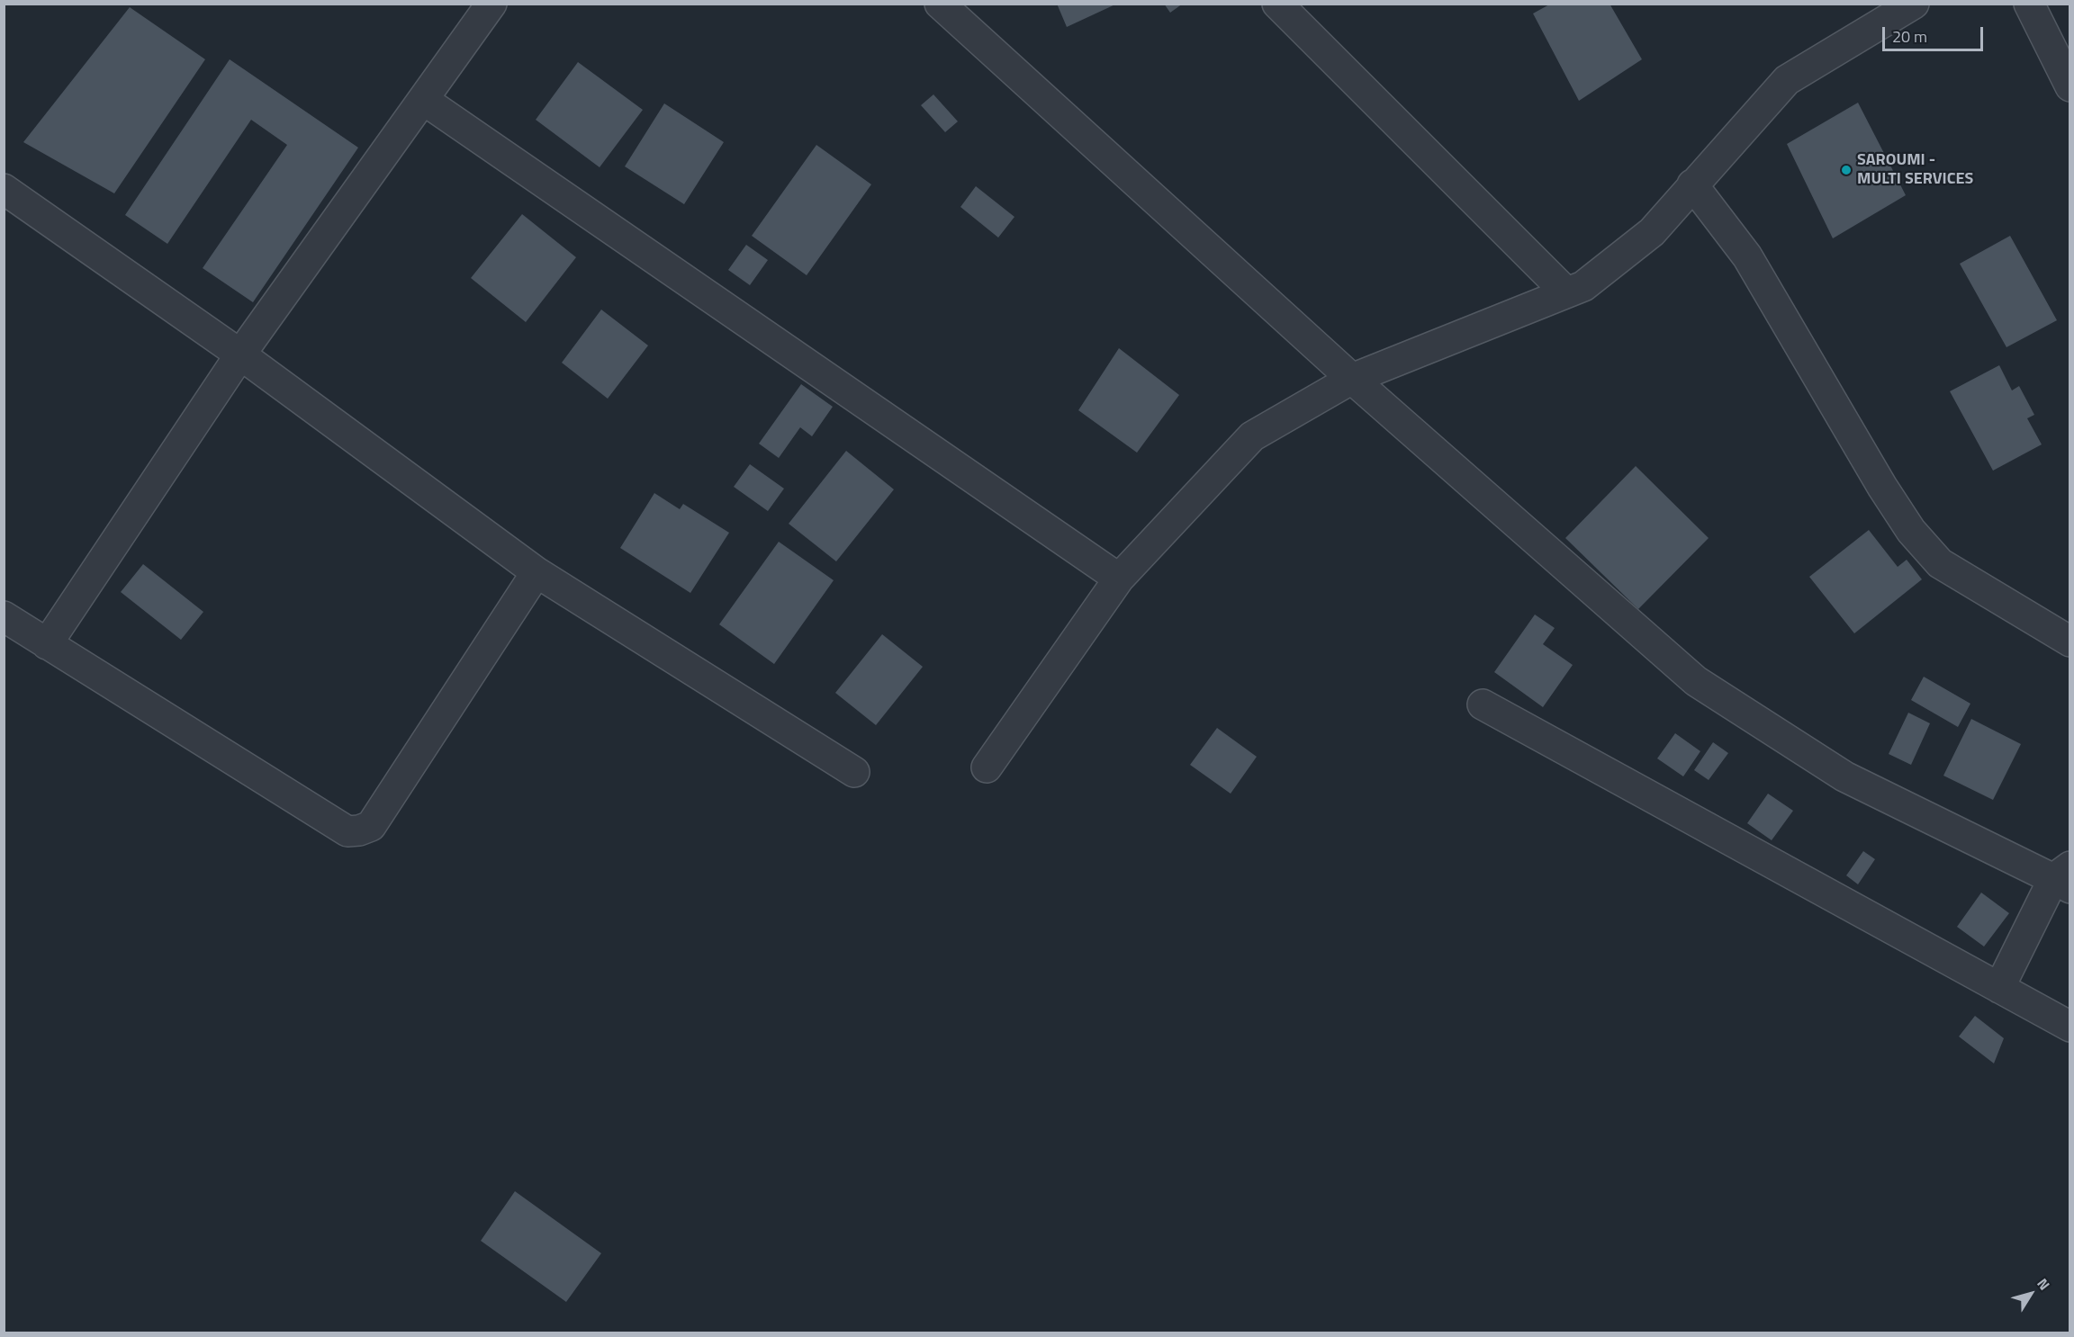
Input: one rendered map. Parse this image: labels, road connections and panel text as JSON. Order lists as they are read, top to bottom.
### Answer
{
  "places": ["SAROUMI - MULTI SERVICES"],
  "scale_bar": "20 m",
  "north": "top right"
}
